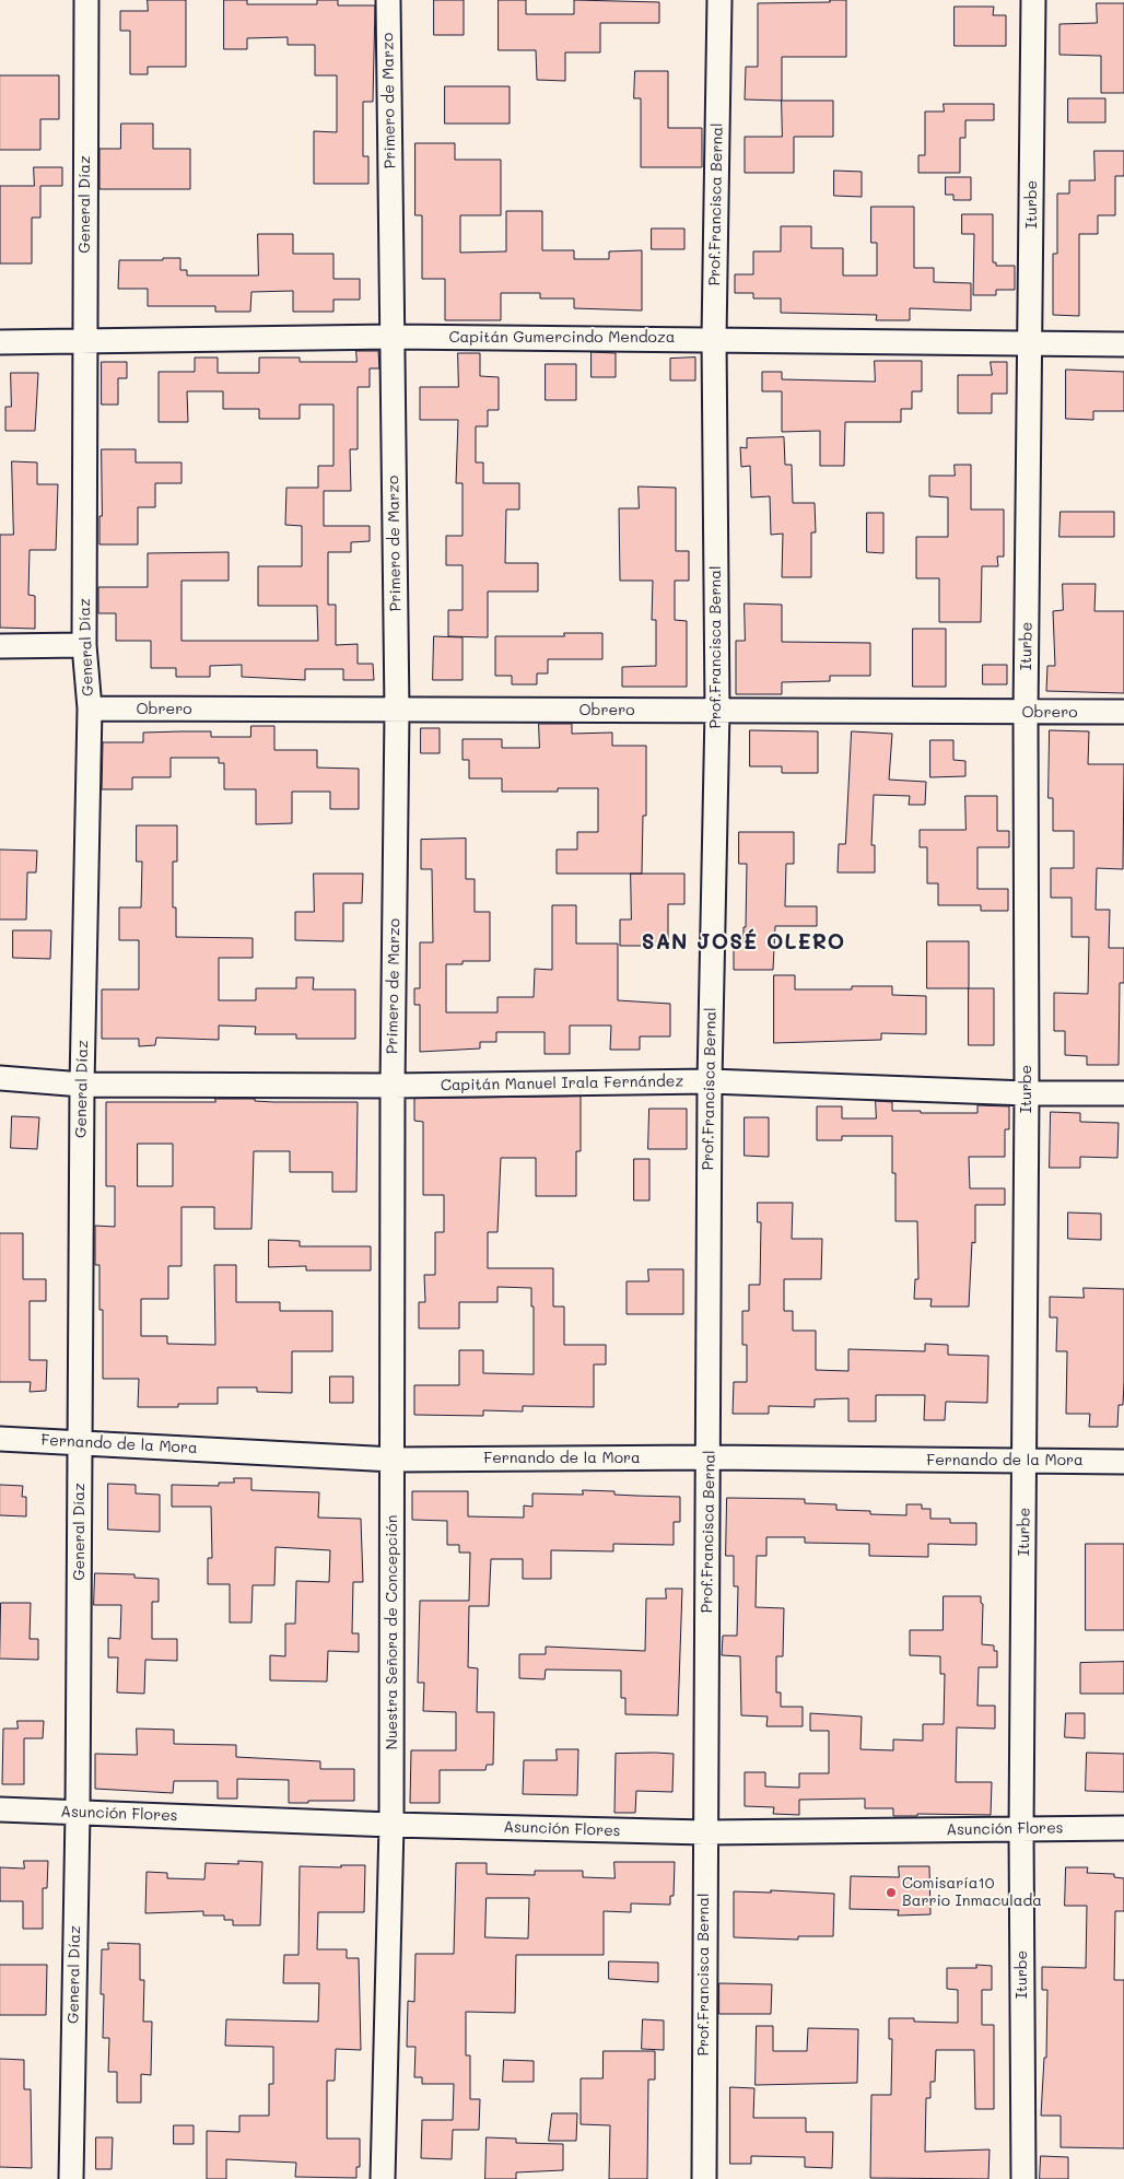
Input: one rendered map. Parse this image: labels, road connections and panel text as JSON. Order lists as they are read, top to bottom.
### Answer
{
  "streets": {
    "street": [
      "Primero de Marzo",
      "General Díaz",
      "Prof.Francisca Bernal",
      "Iturbe",
      "Capitán Gumercindo Mendoza",
      "Obrero",
      "Capitán Manuel Irala Fernández",
      "Fernando de la Mora",
      "Nuestra Señora de Concepción",
      "Asunción Flores"
    ]
  },
  "crossings": [
    ["Primero de Marzo", "Capitán Gumercindo Mendoza"],
    ["Primero de Marzo", "Obrero"],
    ["Primero de Marzo", "Capitán Manuel Irala Fernández"],
    ["Primero de Marzo", "Nuestra Señora de Concepción"],
    ["General Díaz", "Capitán Gumercindo Mendoza"],
    ["General Díaz", "Obrero"],
    ["General Díaz", "Capitán Manuel Irala Fernández"],
    ["General Díaz", "Fernando de la Mora"],
    ["General Díaz", "Asunción Flores"],
    ["Prof.Francisca Bernal", "Capitán Gumercindo Mendoza"],
    ["Prof.Francisca Bernal", "Obrero"],
    ["Prof.Francisca Bernal", "Capitán Manuel Irala Fernández"],
    ["Prof.Francisca Bernal", "Fernando de la Mora"],
    ["Prof.Francisca Bernal", "Asunción Flores"],
    ["Iturbe", "Capitán Gumercindo Mendoza"],
    ["Iturbe", "Obrero"],
    ["Iturbe", "Capitán Manuel Irala Fernández"],
    ["Iturbe", "Fernando de la Mora"],
    ["Iturbe", "Asunción Flores"],
    ["Capitán Manuel Irala Fernández", "Nuestra Señora de Concepción"],
    ["Fernando de la Mora", "Nuestra Señora de Concepción"],
    ["Nuestra Señora de Concepción", "Asunción Flores"]
  ],
  "districts": ["SAN JOSÉ OLERO"],
  "places": ["Comisaría10 Barrio Inmaculada"]
}
